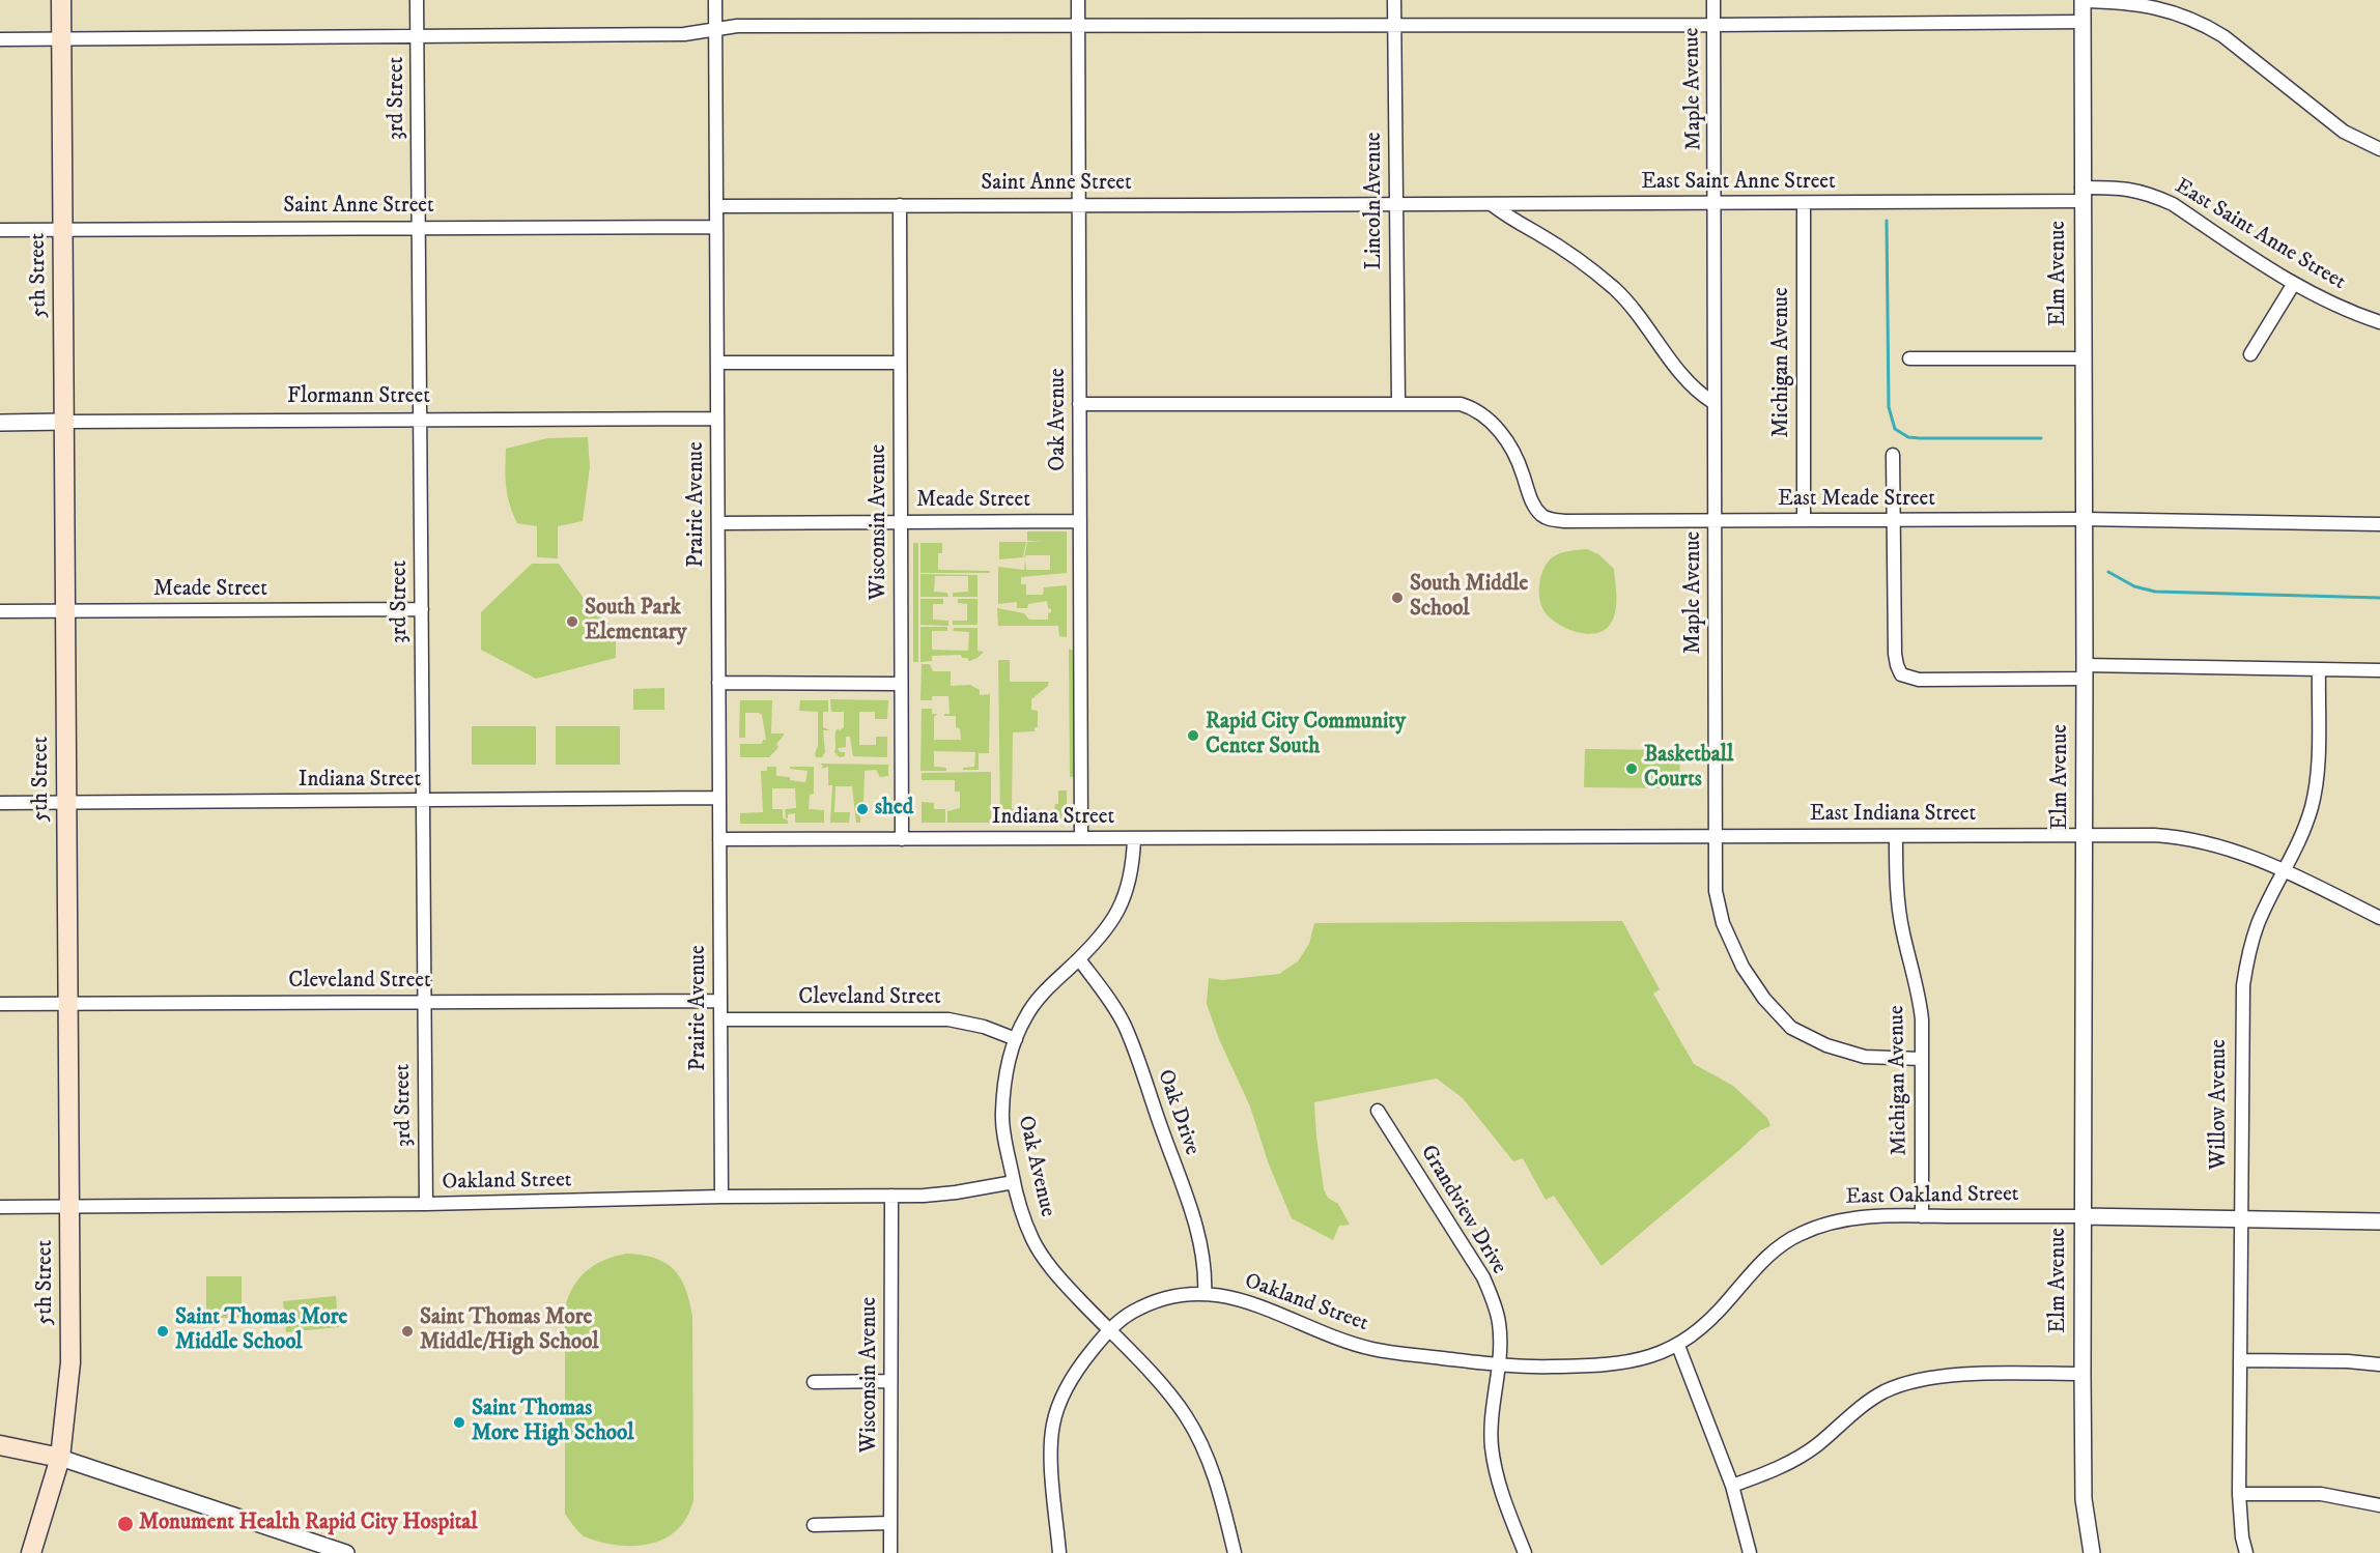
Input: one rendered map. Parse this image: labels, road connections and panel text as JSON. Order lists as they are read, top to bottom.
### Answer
{
  "streets": {
    "main road": ["5th Street"],
    "street": [
      "Maple Avenue",
      "3rd Street",
      "East Saint Anne Street",
      "Saint Anne Street",
      "Lincoln Avenue",
      "Elm Avenue",
      "Michigan Avenue",
      "Flormann Street",
      "Oak Avenue",
      "East Meade Street",
      "Meade Street",
      "Prairie Avenue",
      "Wisconsin Avenue",
      "Indiana Street",
      "East Indiana Street",
      "Cleveland Street",
      "Willow Avenue",
      "Oak Drive",
      "Oakland Street",
      "East Oakland Street",
      "Grandview Drive"
    ]
  },
  "crossings": [
    ["Maple Avenue", "East Saint Anne Street"],
    ["Maple Avenue", "Michigan Avenue"],
    ["Maple Avenue", "East Meade Street"],
    ["Maple Avenue", "East Indiana Street"],
    ["3rd Street", "Saint Anne Street"],
    ["3rd Street", "Flormann Street"],
    ["3rd Street", "Meade Street"],
    ["3rd Street", "Indiana Street"],
    ["3rd Street", "Cleveland Street"],
    ["3rd Street", "Oakland Street"],
    ["East Saint Anne Street", "Saint Anne Street"],
    ["East Saint Anne Street", "Lincoln Avenue"],
    ["East Saint Anne Street", "Elm Avenue"],
    ["East Saint Anne Street", "Michigan Avenue"],
    ["Saint Anne Street", "Lincoln Avenue"],
    ["Saint Anne Street", "5th Street"],
    ["Saint Anne Street", "Oak Avenue"],
    ["Saint Anne Street", "Prairie Avenue"],
    ["Saint Anne Street", "Wisconsin Avenue"],
    ["Lincoln Avenue", "East Meade Street"],
    ["Elm Avenue", "East Meade Street"],
    ["Elm Avenue", "East Indiana Street"],
    ["Elm Avenue", "East Oakland Street"],
    ["5th Street", "Flormann Street"],
    ["5th Street", "Meade Street"],
    ["5th Street", "Indiana Street"],
    ["5th Street", "Cleveland Street"],
    ["5th Street", "Oakland Street"],
    ["Michigan Avenue", "East Meade Street"],
    ["Michigan Avenue", "East Indiana Street"],
    ["Michigan Avenue", "East Oakland Street"],
    ["Flormann Street", "Prairie Avenue"],
    ["Oak Avenue", "Meade Street"],
    ["Oak Avenue", "Indiana Street"],
    ["Oak Avenue", "Cleveland Street"],
    ["Oak Avenue", "Oak Drive"],
    ["Oak Avenue", "Oakland Street"],
    ["Meade Street", "Prairie Avenue"],
    ["Meade Street", "Wisconsin Avenue"],
    ["Prairie Avenue", "Indiana Street"],
    ["Prairie Avenue", "Cleveland Street"],
    ["Prairie Avenue", "Oakland Street"],
    ["Wisconsin Avenue", "Indiana Street"],
    ["Wisconsin Avenue", "Oakland Street"],
    ["Indiana Street", "East Indiana Street"],
    ["East Indiana Street", "Willow Avenue"],
    ["Willow Avenue", "East Oakland Street"],
    ["Oak Drive", "Oakland Street"],
    ["Oakland Street", "East Oakland Street"],
    ["Oakland Street", "Grandview Drive"],
    ["East Oakland Street", "Grandview Drive"]
  ],
  "places": [
    "South Middle School",
    "South Park Elementary",
    "Rapid City Community Center South",
    "Basketball Courts",
    "shed",
    "Saint Thomas More Middle School",
    "Saint Thomas More Middle/High School",
    "Saint Thomas More High School",
    "Monument Health Rapid City Hospital"
  ]
}
